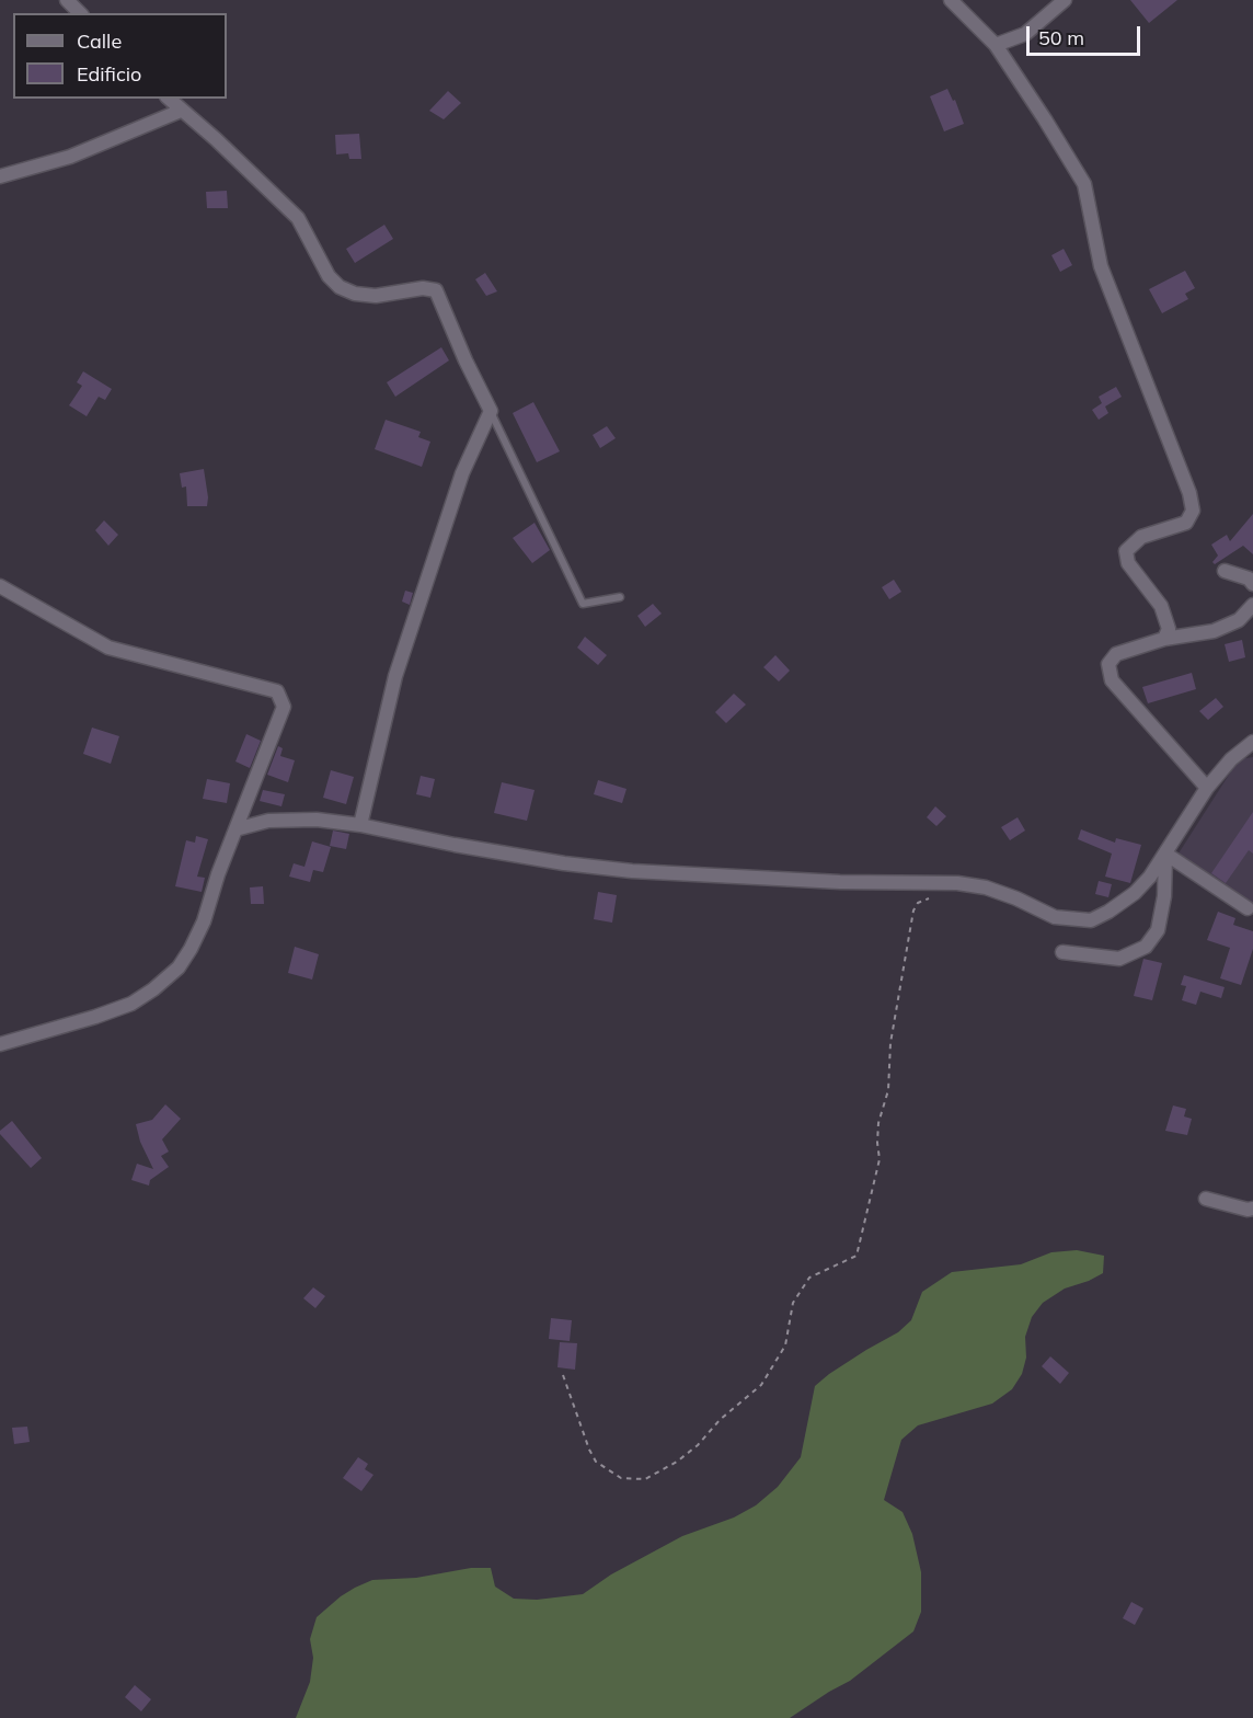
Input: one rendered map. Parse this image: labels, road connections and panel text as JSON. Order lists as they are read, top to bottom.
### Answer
{
  "legend": ["Calle", "Edificio"],
  "scale_bar": "50 m"
}
